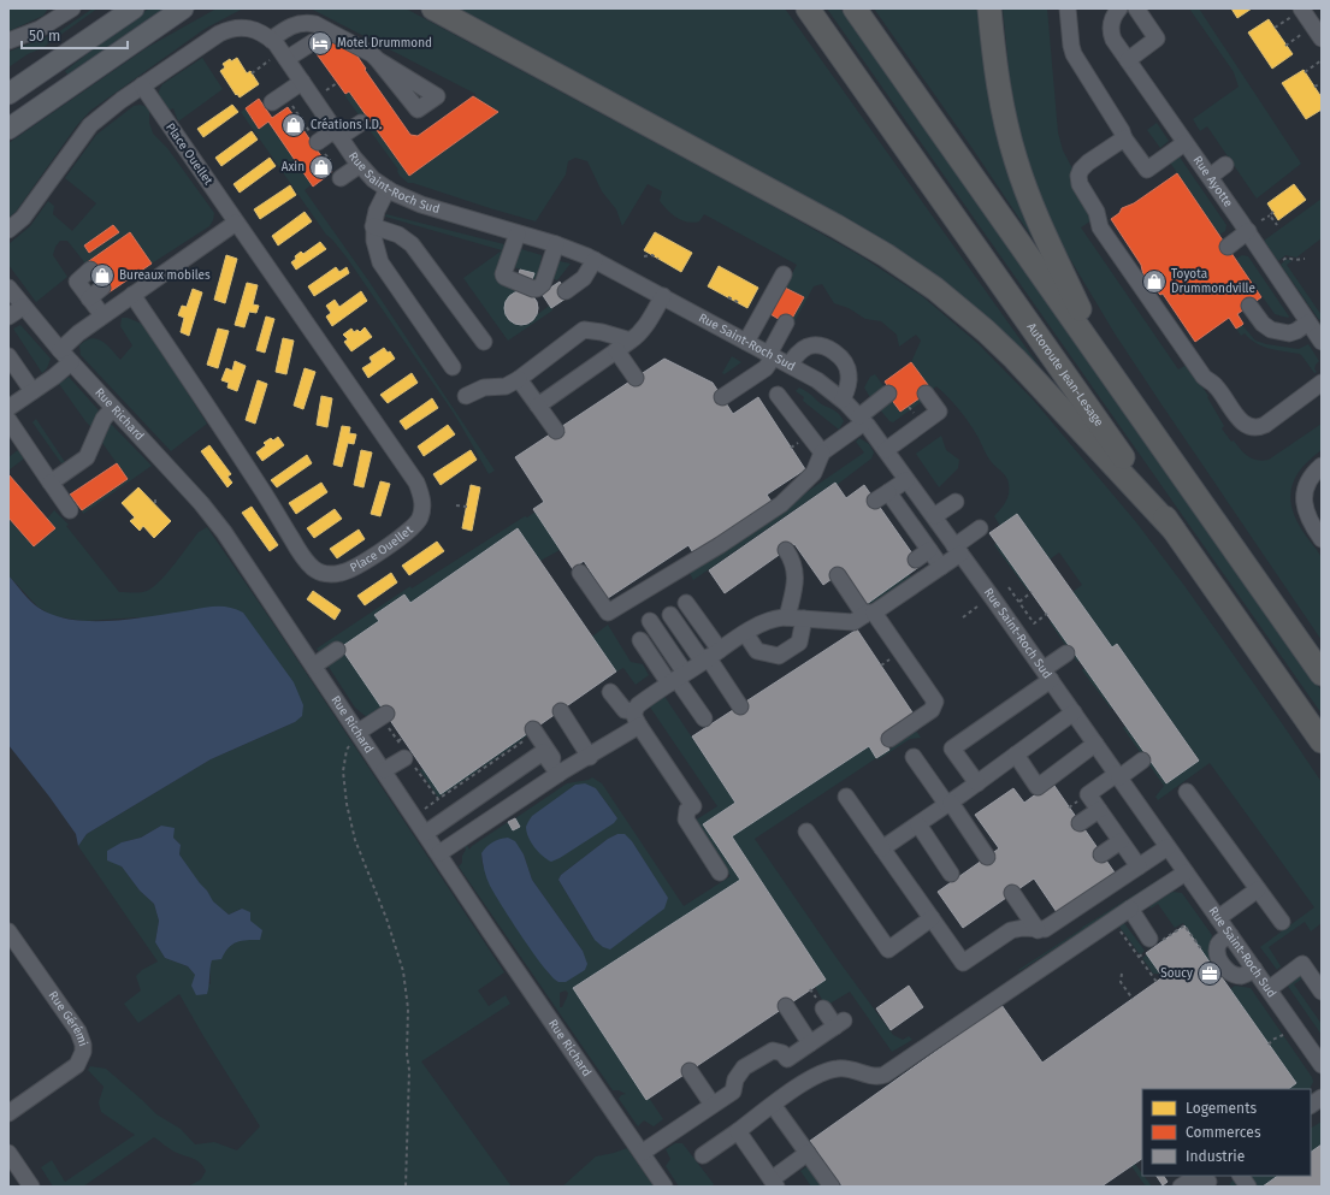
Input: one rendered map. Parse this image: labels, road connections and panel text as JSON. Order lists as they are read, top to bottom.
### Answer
{
  "streets": {
    "highway": ["Autoroute Jean-Lesage"],
    "street": [
      "Place Ouellet",
      "Rue Saint-Roch Sud",
      "Rue Ayotte",
      "Rue Richard",
      "Rue Gérémi"
    ]
  },
  "crossings": [
    ["Place Ouellet", "Rue Saint-Roch Sud"]
  ],
  "places": {
    "hotel": ["Motel Drummond"],
    "shop": [
      "Créations I.D.",
      "Axin",
      "Bureaux mobiles",
      "Toyota Drummondville"
    ],
    "office": ["Soucy"]
  },
  "legend": ["Logements", "Commerces", "Industrie"],
  "scale_bar": "50 m"
}
